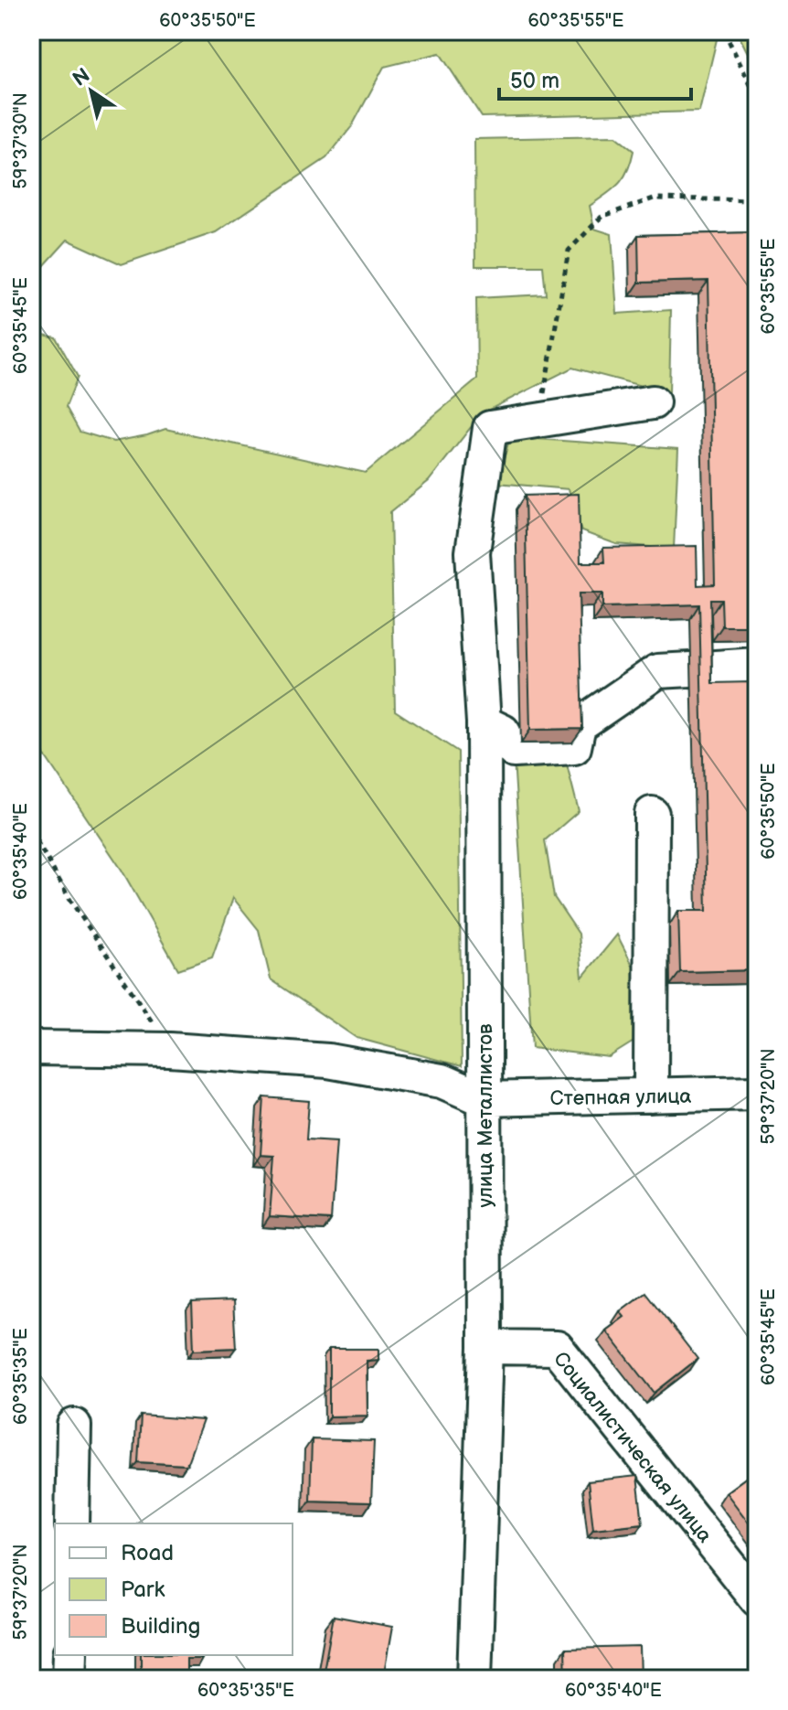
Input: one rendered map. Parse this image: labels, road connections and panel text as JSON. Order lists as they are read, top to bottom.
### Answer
{
  "streets": {
    "street": ["Степная улица", "улица Металлистов", "Социалистическая улица"]
  },
  "crossings": [
    ["Степная улица", "улица Металлистов"],
    ["улица Металлистов", "Социалистическая улица"]
  ],
  "legend": ["Road", "Park", "Building"],
  "scale_bar": "50 m",
  "north": "top left",
  "coordinates": [
    "60°35'50\"E",
    "60°35'55\"E",
    "59°37'30\"N",
    "60°35'45\"E",
    "60°35'40\"E",
    "59°37'20\"N",
    "60°35'35\"E"
  ]
}
